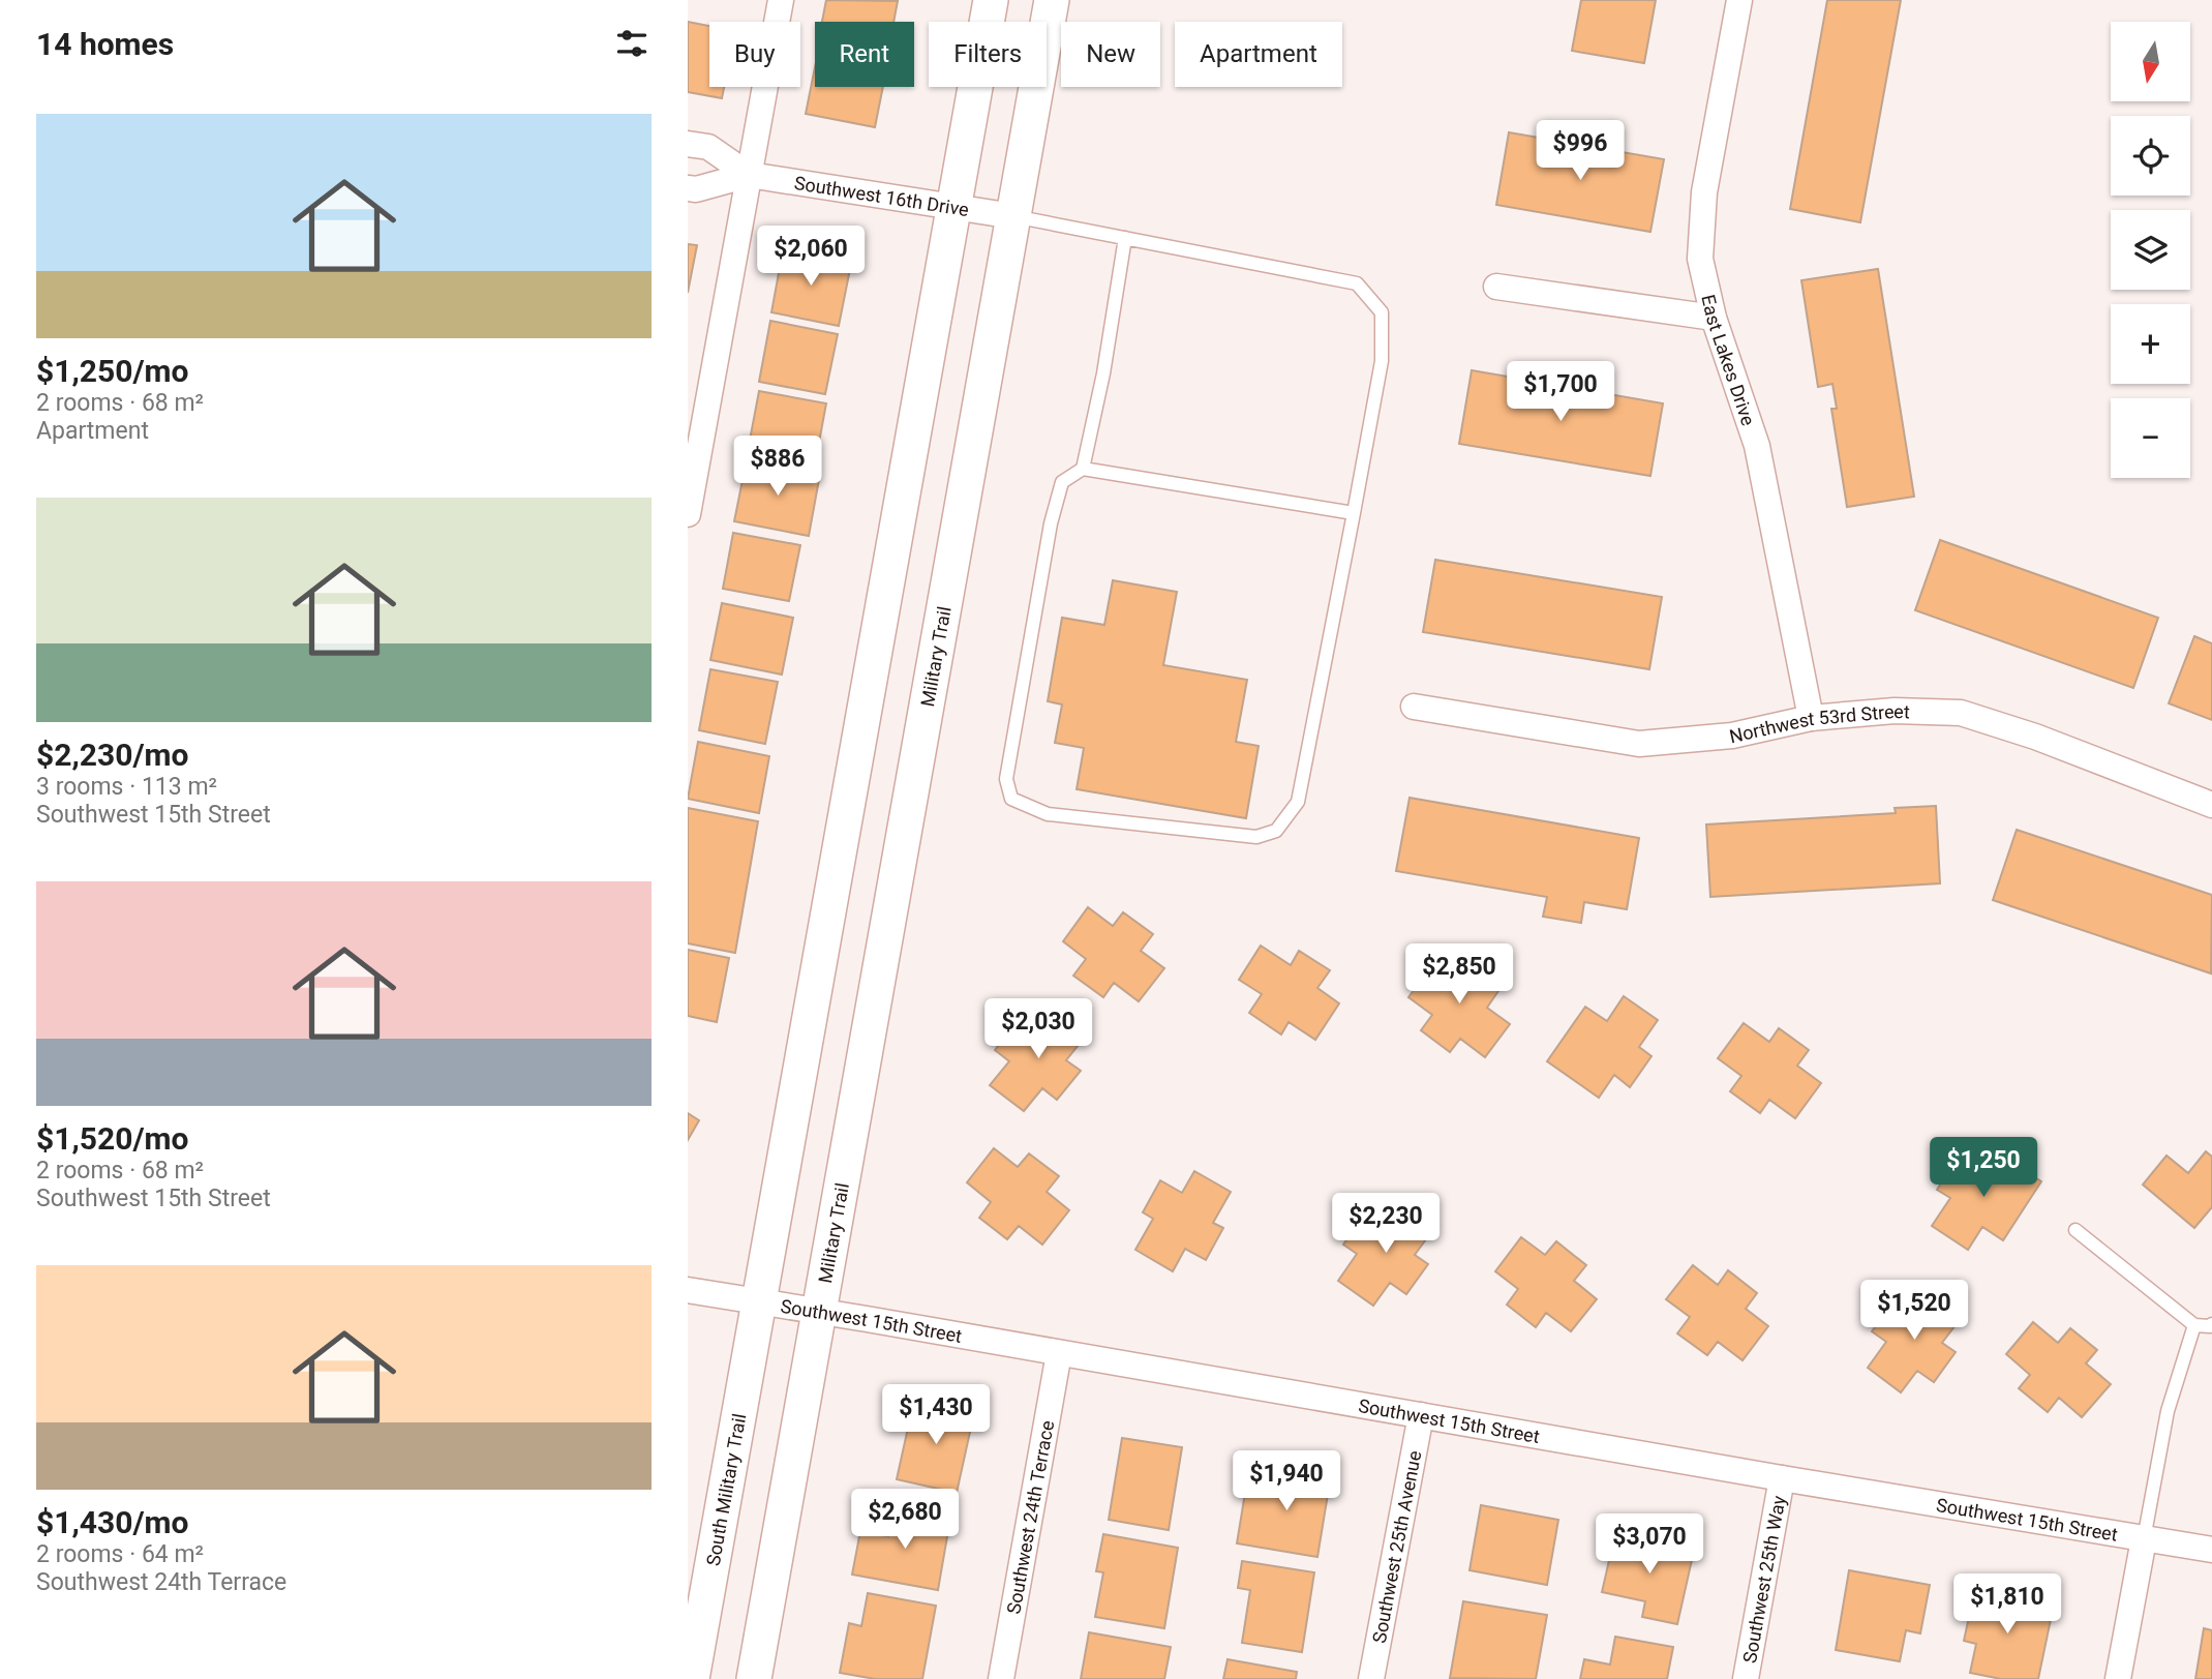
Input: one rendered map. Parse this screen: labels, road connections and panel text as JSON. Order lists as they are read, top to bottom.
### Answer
{
  "streets": {
    "street": [
      "Southwest 16th Drive",
      "East Lakes Drive",
      "Military Trail",
      "Northwest 53rd Street",
      "Southwest 15th Street",
      "South Military Trail",
      "Southwest 24th Terrace",
      "Southwest 25th Avenue",
      "Southwest 25th Way"
    ]
  },
  "crossings": [
    ["Southwest 16th Drive", "Military Trail"],
    ["East Lakes Drive", "Northwest 53rd Street"],
    ["Military Trail", "Southwest 15th Street"],
    ["Southwest 15th Street", "South Military Trail"],
    ["Southwest 15th Street", "Southwest 24th Terrace"],
    ["Southwest 15th Street", "Southwest 25th Avenue"],
    ["Southwest 15th Street", "Southwest 25th Way"]
  ],
  "north": "bottom",
  "page": {
    "heading": "14 homes",
    "map_buttons": ["+", "−"],
    "chip": [
      "Buy",
      "Rent",
      "Filters",
      "New",
      "Apartment"
    ],
    "list": [
      {
        "name": "$1,250/mo",
        "note": "2 rooms · 68 m² · Apartment"
      },
      {
        "name": "$2,230/mo",
        "note": "3 rooms · 113 m² · Southwest 15th Street"
      },
      {
        "name": "$1,520/mo",
        "note": "2 rooms · 68 m² · Southwest 15th Street"
      },
      {
        "name": "$1,430/mo",
        "note": "2 rooms · 64 m² · Southwest 24th Terrace"
      }
    ],
    "price": [
      "$996",
      "$2,060",
      "$1,700",
      "$886",
      "$2,850",
      "$2,030",
      "$1,250",
      "$2,230",
      "$1,520",
      "$1,430",
      "$1,940",
      "$2,680",
      "$3,070",
      "$1,810"
    ]
  }
}
